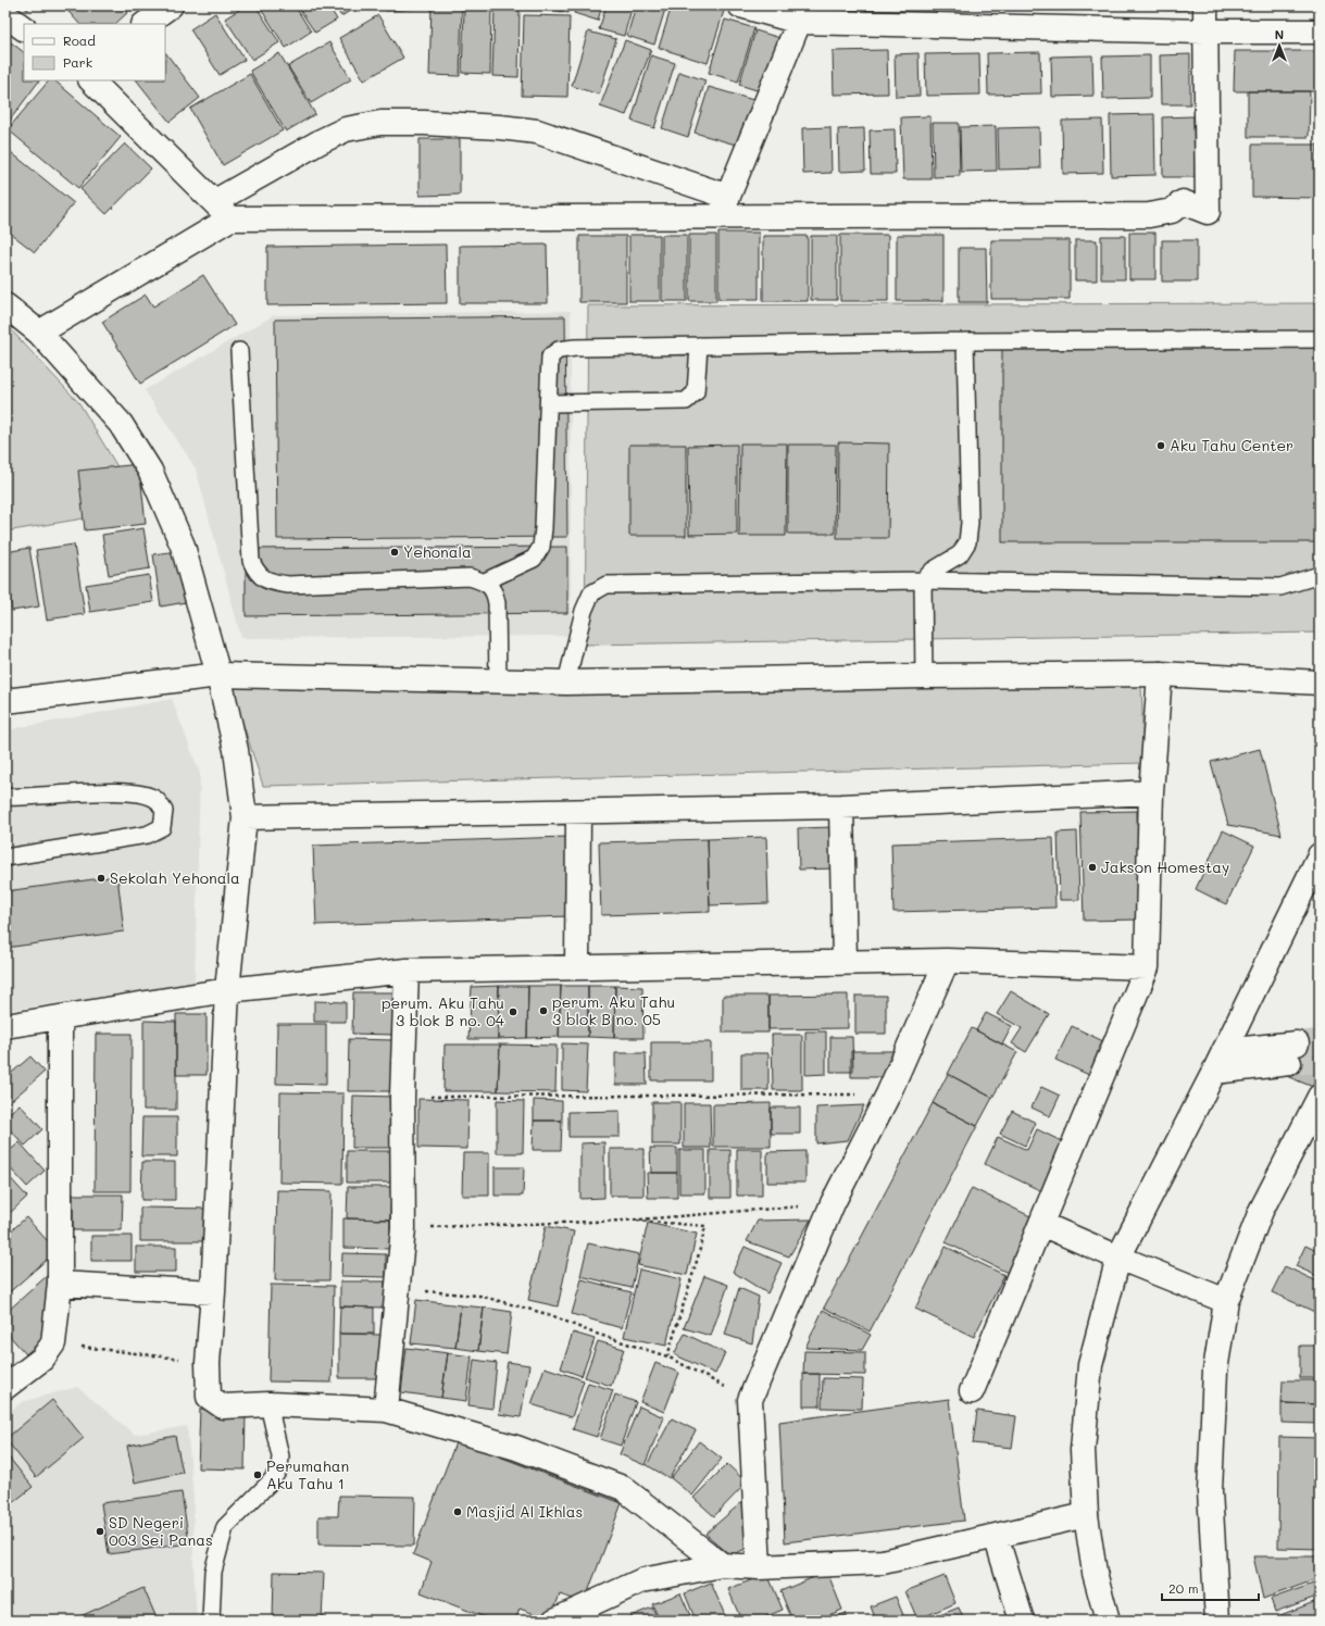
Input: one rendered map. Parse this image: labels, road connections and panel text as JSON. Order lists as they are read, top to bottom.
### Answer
{
  "places": [
    "Aku Tahu Center",
    "Yehonala",
    "Jakson Homestay",
    "Sekolah Yehonala",
    "perum. Aku Tahu 3 blok B no. 05",
    "perum. Aku Tahu 3 blok B no. 04",
    "Perumahan Aku Tahu 1",
    "Masjid Al Ikhlas",
    "SD Negeri 003 Sei Panas"
  ],
  "legend": ["Road", "Park"],
  "scale_bar": "20 m",
  "north": "top"
}
